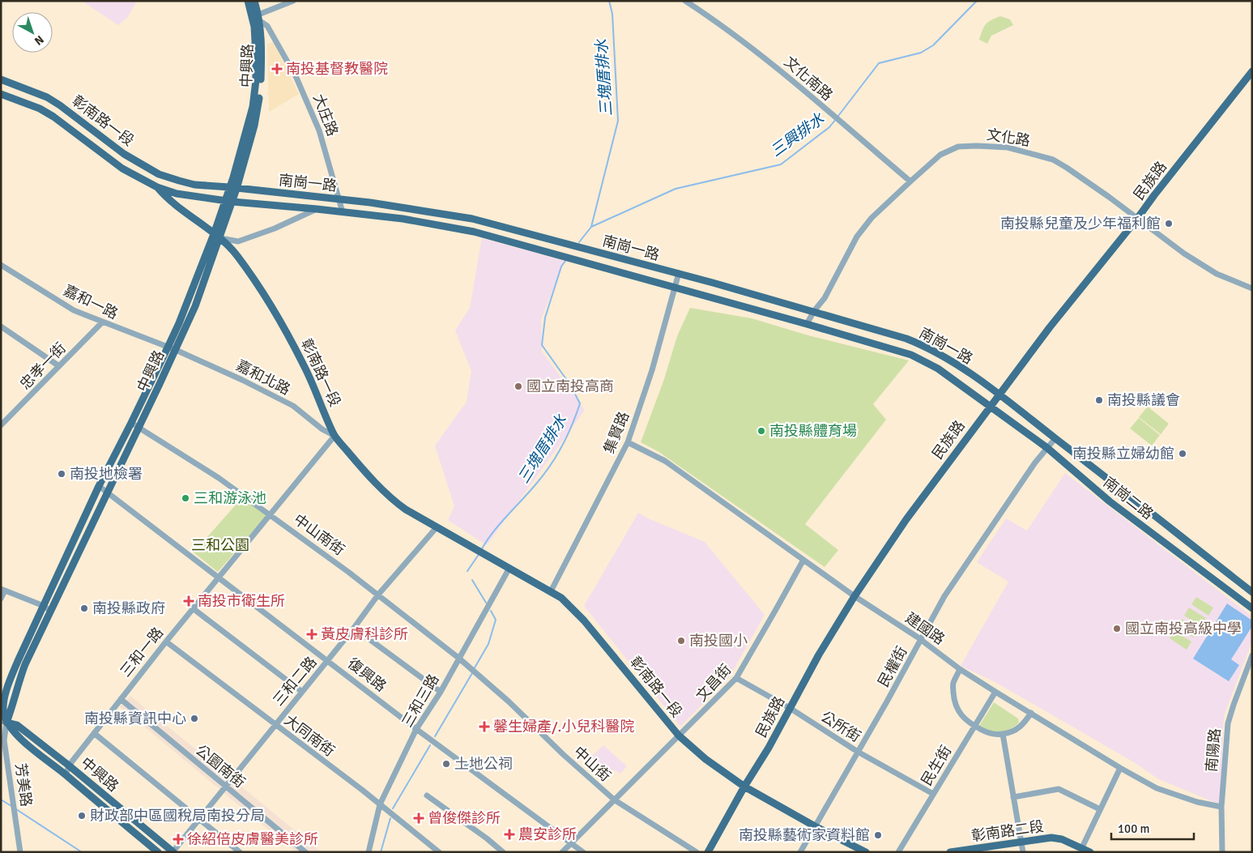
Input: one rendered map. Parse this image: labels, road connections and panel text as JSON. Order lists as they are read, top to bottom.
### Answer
{
  "streets": {
    "main road": [
      "中興路",
      "大庄路",
      "彰南路一段",
      "民族路",
      "南崗一路",
      "南崗二路",
      "彰南路二段"
    ],
    "street": [
      "文化南路",
      "文化路",
      "嘉和一路",
      "忠孝一街",
      "嘉和北路",
      "集賢路",
      "中山南街",
      "建國路",
      "三和一路",
      "民權街",
      "復興路",
      "三和二路",
      "文昌街",
      "三和三路",
      "公所街",
      "大同南街",
      "南陽路",
      "中山街",
      "民生街",
      "公園南街",
      "芳美路"
    ]
  },
  "crossings": [
    ["中興路", "大庄路"],
    ["中興路", "彰南路一段"],
    ["中興路", "南崗一路"],
    ["中興路", "嘉和一路"],
    ["中興路", "嘉和北路"],
    ["中興路", "中山南街"],
    ["中興路", "三和一路"],
    ["中興路", "復興路"],
    ["中興路", "三和二路"],
    ["中興路", "芳美路"],
    ["文化南路", "文化路"],
    ["大庄路", "南崗一路"],
    ["彰南路一段", "民族路"],
    ["彰南路一段", "南崗一路"],
    ["彰南路一段", "嘉和北路"],
    ["彰南路一段", "集賢路"],
    ["彰南路一段", "三和一路"],
    ["彰南路一段", "民權街"],
    ["彰南路一段", "三和二路"],
    ["彰南路一段", "文昌街"],
    ["彰南路一段", "三和三路"],
    ["文化路", "民族路"],
    ["文化路", "南崗一路"],
    ["民族路", "南崗一路"],
    ["民族路", "南崗二路"],
    ["民族路", "建國路"],
    ["民族路", "公所街"],
    ["南崗一路", "集賢路"],
    ["南崗一路", "南崗二路"],
    ["嘉和一路", "忠孝一街"],
    ["嘉和一路", "嘉和北路"],
    ["嘉和北路", "三和一路"],
    ["集賢路", "建國路"],
    ["南崗二路", "民權街"],
    ["中山南街", "三和一路"],
    ["中山南街", "三和二路"],
    ["中山南街", "三和三路"],
    ["中山南街", "中山街"],
    ["建國路", "民權街"],
    ["建國路", "文昌街"],
    ["建國路", "南陽路"],
    ["建國路", "民生街"],
    ["三和一路", "復興路"],
    ["三和一路", "大同南街"],
    ["三和一路", "公園南街"],
    ["民權街", "公所街"],
    ["復興路", "三和二路"],
    ["復興路", "文昌街"],
    ["復興路", "三和三路"],
    ["三和二路", "大同南街"],
    ["三和二路", "公園南街"],
    ["文昌街", "公所街"],
    ["文昌街", "中山街"],
    ["三和三路", "大同南街"],
    ["公所街", "民生街"]
  ],
  "water": ["三塊厝排水", "三興排水"],
  "parks": ["三和公園"],
  "places": {
    "health": [
      "南投基督教醫院",
      "南投市衛生所",
      "黃皮膚科診所",
      "馨生婦產/.小兒科醫院",
      "曾俊傑診所",
      "農安診所",
      "徐紹倍皮膚醫美診所"
    ],
    "other": [
      "南投縣兒童及少年福利館",
      "國立南投高商",
      "南投縣議會",
      "南投縣體育場",
      "南投縣立婦幼館",
      "南投地檢署",
      "三和游泳池",
      "南投縣政府",
      "國立南投高級中學",
      "南投國小",
      "南投縣資訊中心",
      "土地公祠",
      "財政部中區國稅局南投分局",
      "南投縣藝術家資料館"
    ]
  },
  "scale_bar": "100 m",
  "north": "bottom right"
}
